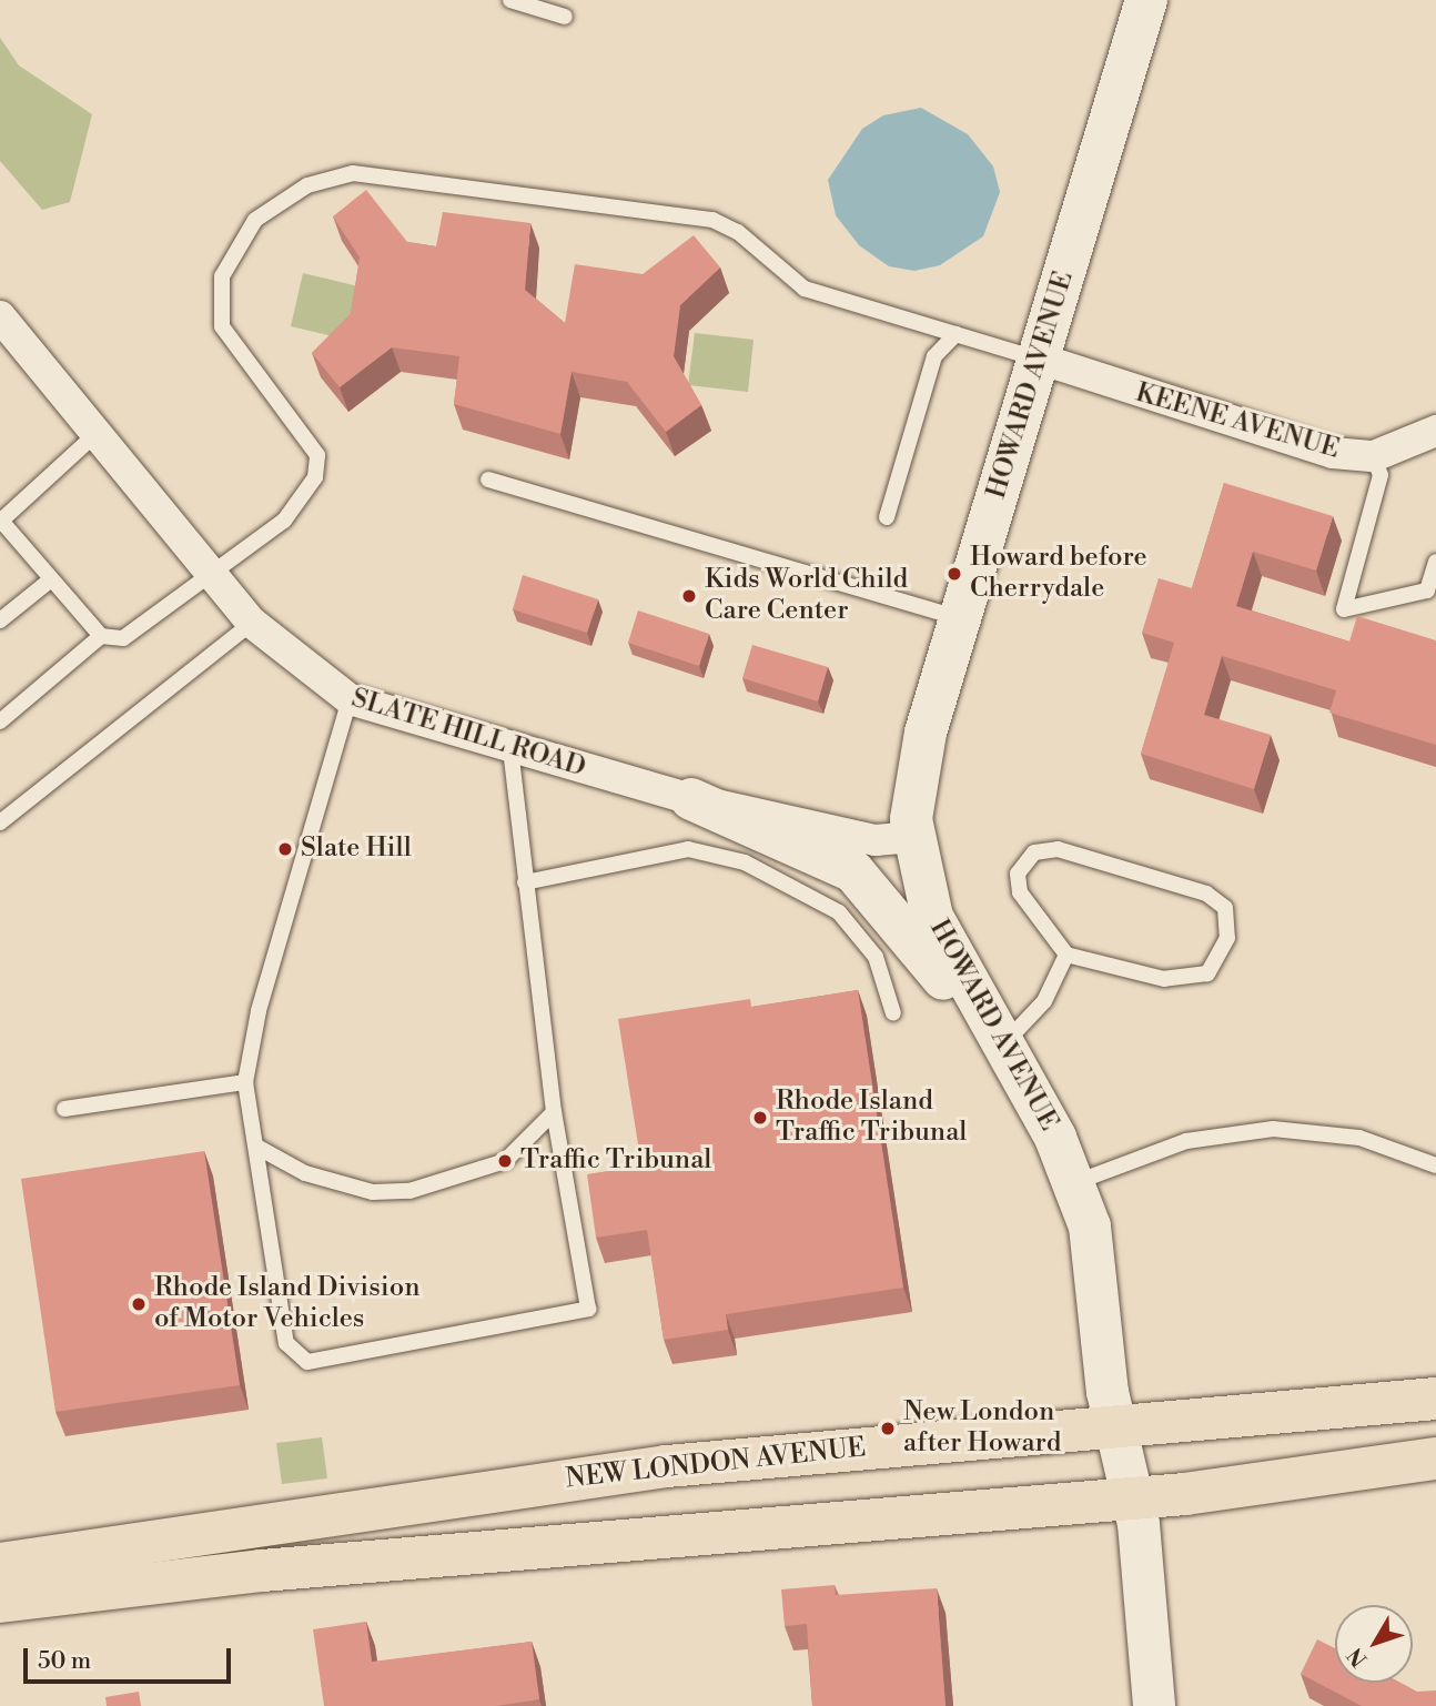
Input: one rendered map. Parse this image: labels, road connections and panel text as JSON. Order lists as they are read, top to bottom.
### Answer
{
  "streets": {
    "main road": ["NEW LONDON AVENUE"],
    "street": ["HOWARD AVENUE", "KEENE AVENUE", "SLATE HILL ROAD"]
  },
  "crossings": [
    ["HOWARD AVENUE", "KEENE AVENUE"],
    ["HOWARD AVENUE", "SLATE HILL ROAD"],
    ["HOWARD AVENUE", "NEW LONDON AVENUE"]
  ],
  "places": [
    "Howard before Cherrydale",
    "Kids World Child Care Center",
    "Slate Hill",
    "Rhode Island Traffic Tribunal",
    "Traffic Tribunal",
    "Rhode Island Division of Motor Vehicles",
    "New London after Howard"
  ],
  "scale_bar": "50 m",
  "north": "bottom left"
}
